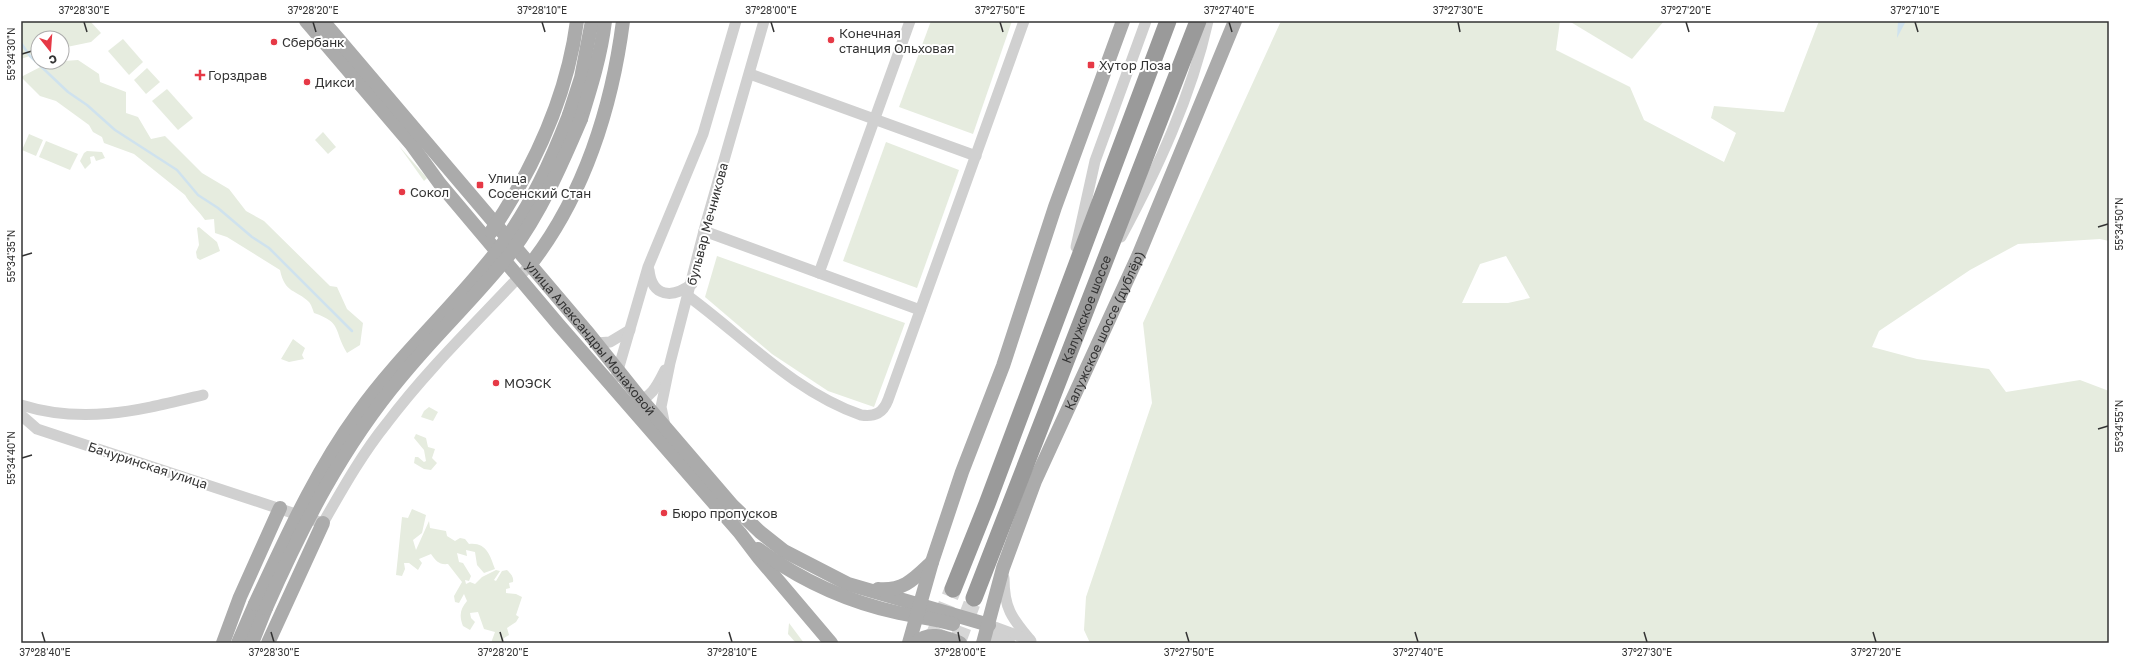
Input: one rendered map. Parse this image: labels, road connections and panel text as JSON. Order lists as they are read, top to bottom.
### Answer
{
  "streets": {
    "highway": ["Калужское шоссе"],
    "main road": ["Калужское шоссе (дублёр)", "улица Александры Монаховой"],
    "street": ["бульвар Мечникова", "Бачуринская улица"]
  },
  "crossings": [
    ["бульвар Мечникова", "улица Александры Монаховой"]
  ],
  "places": {
    "other": [
      "Конечная станция Ольховая",
      "Сбербанк",
      "Дикси",
      "Сокол",
      "МОЭСК",
      "Бюро пропусков"
    ],
    "transit": ["Хутор Лоза", "Улица Сосенский Стан"],
    "health": ["Горздрав"]
  },
  "north": "bottom",
  "coordinates": [
    "37°28'30\"E",
    "37°28'20\"E",
    "37°28'10\"E",
    "37°28'00\"E",
    "37°27'50\"E",
    "37°27'40\"E",
    "37°27'30\"E",
    "37°27'20\"E",
    "37°27'10\"E",
    "55°34'30\"N",
    "55°34'50\"N",
    "55°34'35\"N",
    "55°34'55\"N",
    "55°34'40\"N",
    "37°28'40\"E"
  ]
}
